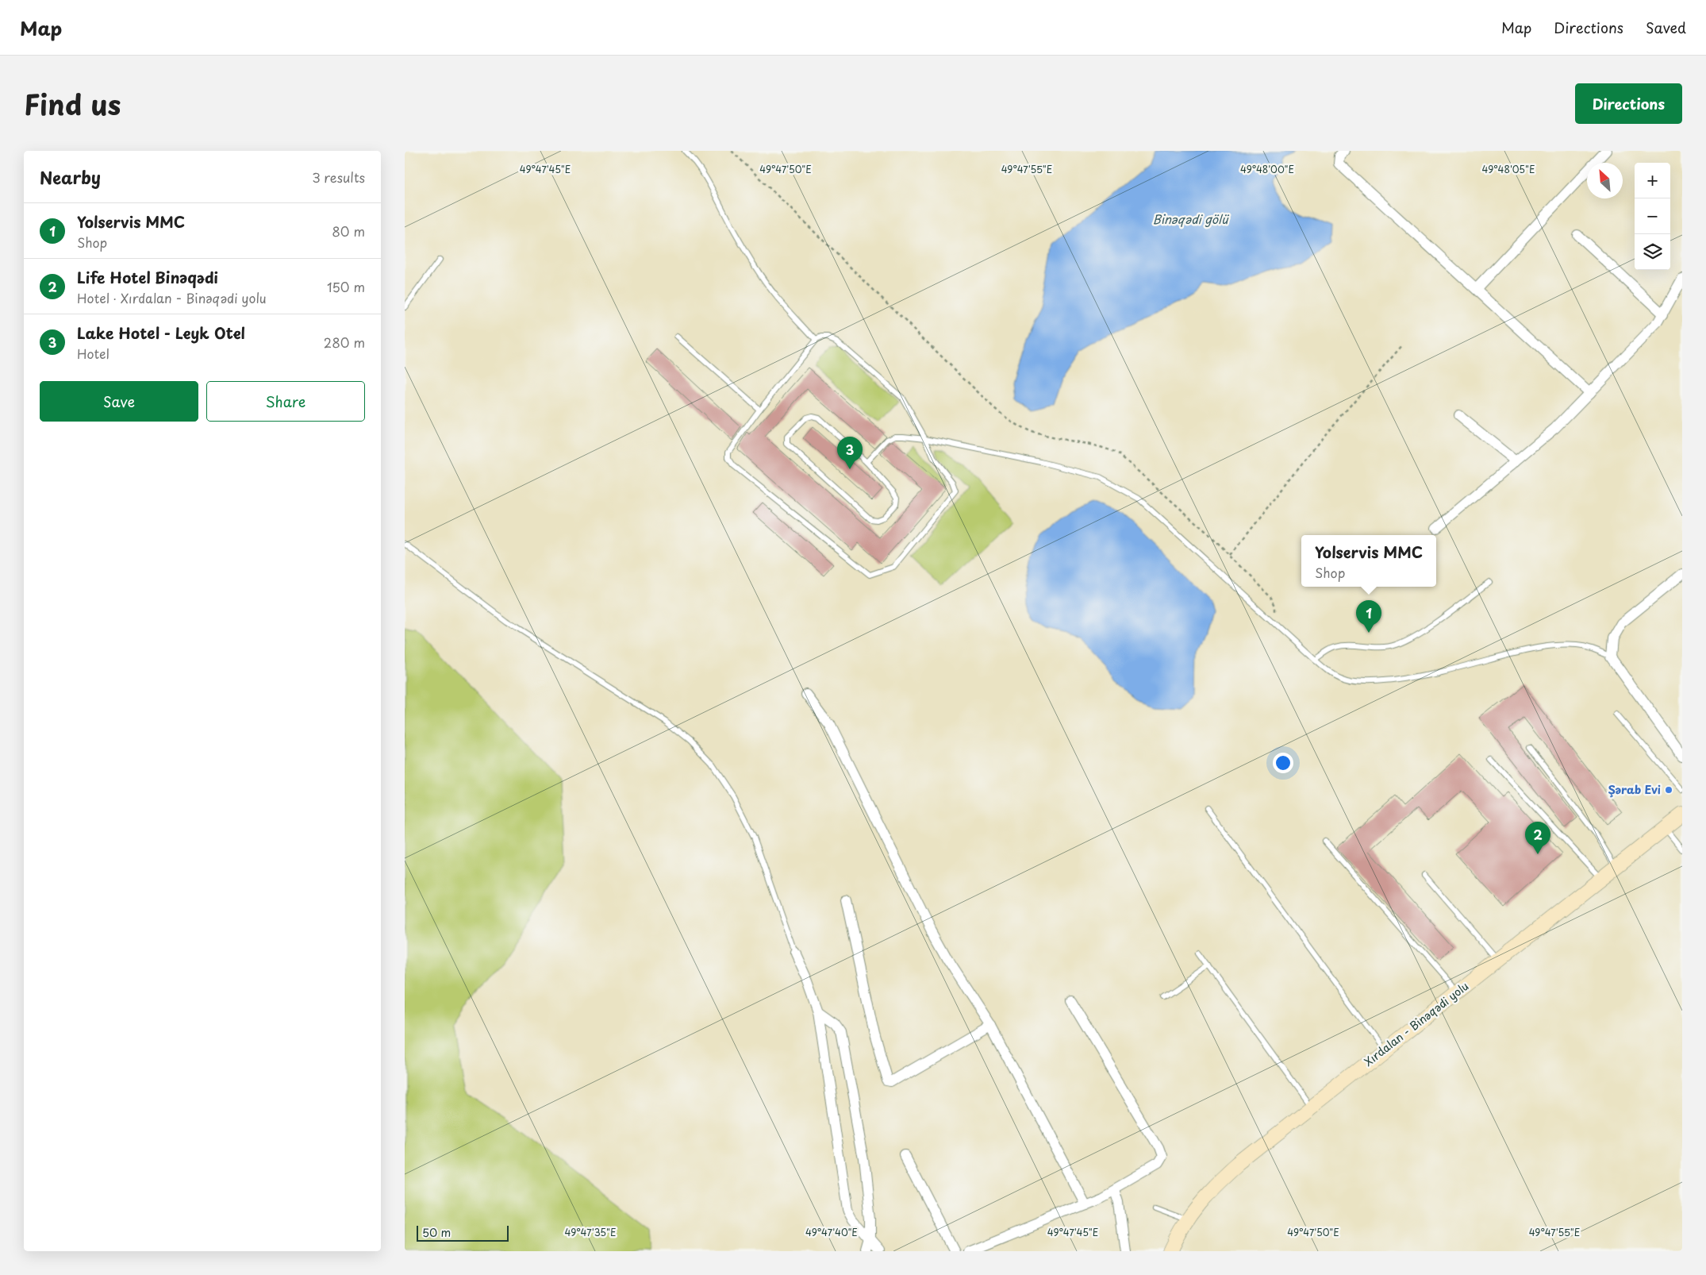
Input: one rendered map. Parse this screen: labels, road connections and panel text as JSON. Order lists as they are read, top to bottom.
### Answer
{
  "streets": {
    "main road": ["Xırdalan - Binəqədi yolu"]
  },
  "water": ["Binəqədi gölü"],
  "places": ["Şərab Evi"],
  "scale_bar": "50 m",
  "north": "top left",
  "page": {
    "header": "Map",
    "nav": ["Map", "Directions", "Saved"],
    "title": "Find us",
    "buttons": [
      "Directions",
      ["Save", "Share"]
    ],
    "heading": ["Nearby", "3 results"],
    "map_buttons": ["+", "−"],
    "list": [
      {
        "mark": "1",
        "name": "Yolservis MMC",
        "note": "Shop",
        "value": "80 m"
      },
      {
        "mark": "2",
        "name": "Life Hotel Binəqədi",
        "note": "Hotel · Xırdalan - Binəqədi yolu",
        "value": "150 m"
      },
      {
        "mark": "3",
        "name": "Lake Hotel - Leyk Otel",
        "note": "Hotel",
        "value": "280 m"
      }
    ],
    "pins": ["3", "1", "2"],
    "popup": ["Yolservis MMC", "Shop"],
    "scale": "50 m"
  },
  "coordinates": [
    "49°47'45\"E",
    "49°47'50\"E",
    "49°47'55\"E",
    "49°48'00\"E",
    "49°48'05\"E",
    "49°47'35\"E",
    "49°47'40\"E"
  ]
}
